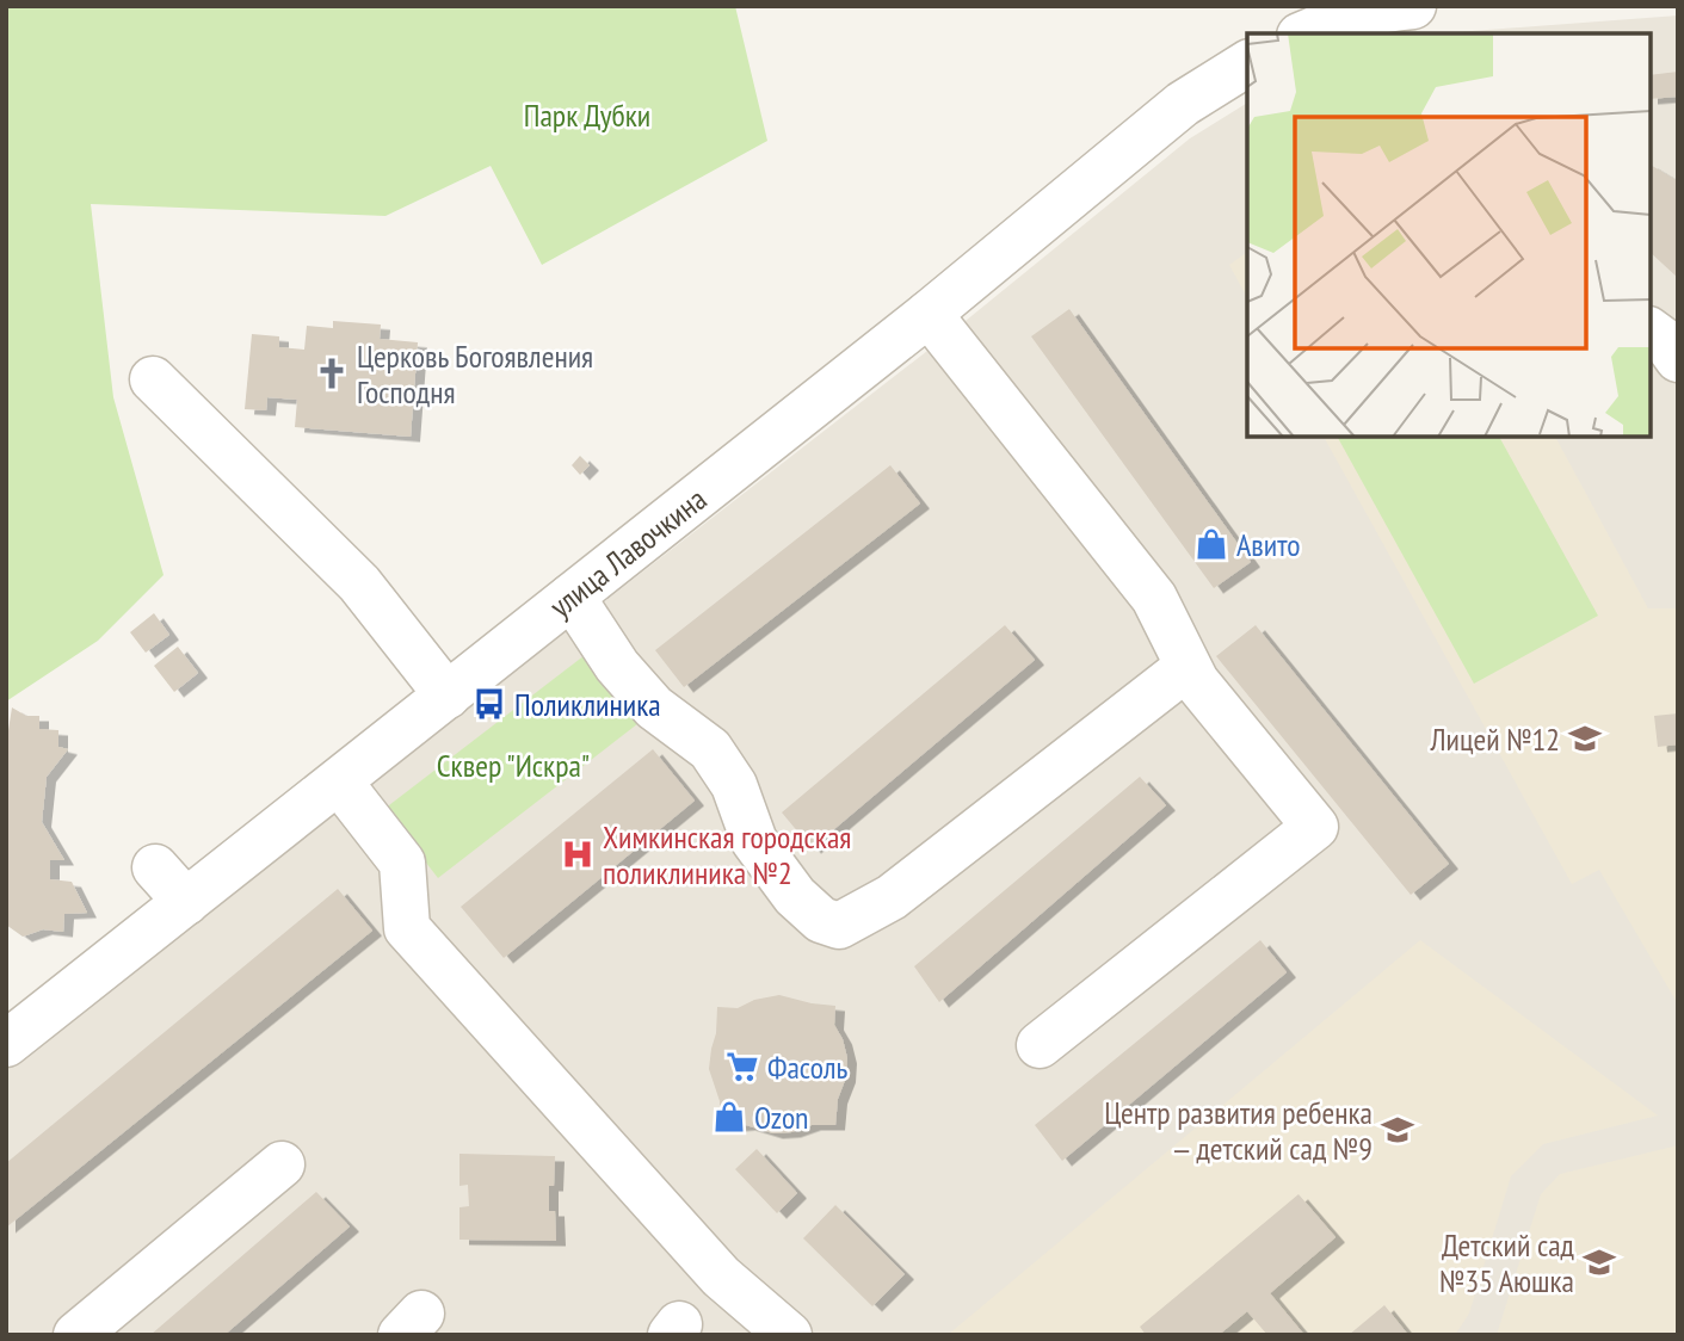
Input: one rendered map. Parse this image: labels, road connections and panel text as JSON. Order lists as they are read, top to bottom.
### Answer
{
  "streets": {
    "street": ["улица Лавочкина"]
  },
  "parks": ["Парк Дубки", "Сквер \"Искра\""],
  "places": {
    "church": ["Церковь Богоявления Господня"],
    "shop": ["Авито", "Ozon"],
    "bus stop": ["Поликлиника"],
    "school or university": ["Лицей №12", "Центр развития ребенка — детский сад №9", "Детский сад №35 Аюшка"],
    "hospital": ["Химкинская городская поликлиника №2"],
    "supermarket": ["Фасоль"]
  }
}
